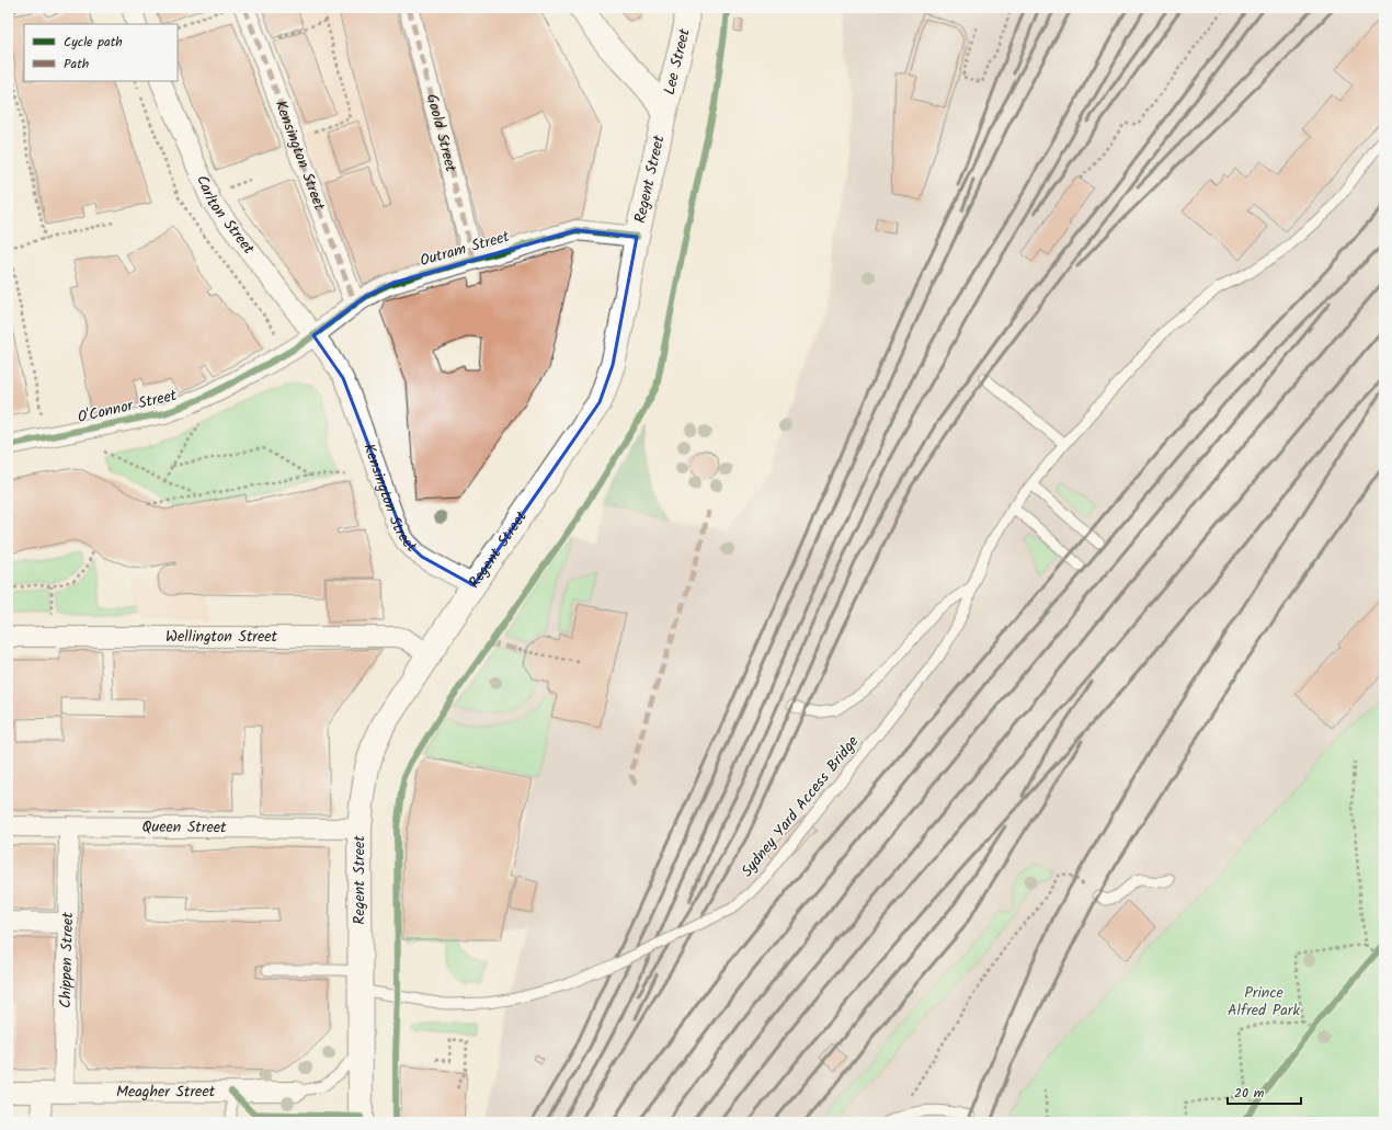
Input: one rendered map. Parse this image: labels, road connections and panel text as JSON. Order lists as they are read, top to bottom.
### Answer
{
  "streets": {
    "main road": ["Lee Street", "Regent Street"],
    "street": [
      "Goold Street",
      "Kensington Street",
      "Carlton Street",
      "Outram Street",
      "O'Connor Street",
      "Wellington Street",
      "Queen Street",
      "Chippen Street",
      "Meagher Street"
    ],
    "lane": ["Sydney Yard Access Bridge"]
  },
  "crossings": [
    ["Lee Street", "Regent Street"],
    ["Goold Street", "Outram Street"],
    ["Kensington Street", "Regent Street"],
    ["Kensington Street", "Carlton Street"],
    ["Kensington Street", "Outram Street"],
    ["Kensington Street", "O'Connor Street"],
    ["Regent Street", "Outram Street"],
    ["Regent Street", "Wellington Street"],
    ["Regent Street", "Sydney Yard Access Bridge"],
    ["Regent Street", "Queen Street"],
    ["Regent Street", "Meagher Street"],
    ["Carlton Street", "Outram Street"],
    ["Carlton Street", "O'Connor Street"],
    ["Outram Street", "O'Connor Street"],
    ["Queen Street", "Chippen Street"],
    ["Chippen Street", "Meagher Street"]
  ],
  "parks": ["Prince Alfred Park"],
  "legend": ["Cycle path", "Path"],
  "scale_bar": "20 m"
}
